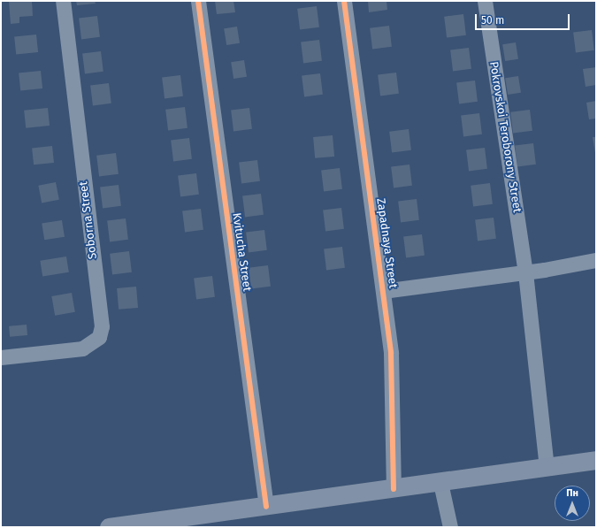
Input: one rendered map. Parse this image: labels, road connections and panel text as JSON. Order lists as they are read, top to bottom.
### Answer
{
  "streets": {
    "street": [
      "Pokrovskoi Teroborony Street",
      "Soborna Street",
      "Zapadnaya Street",
      "Kvіtucha Street"
    ]
  },
  "scale_bar": "50 m",
  "north": "top"
}
